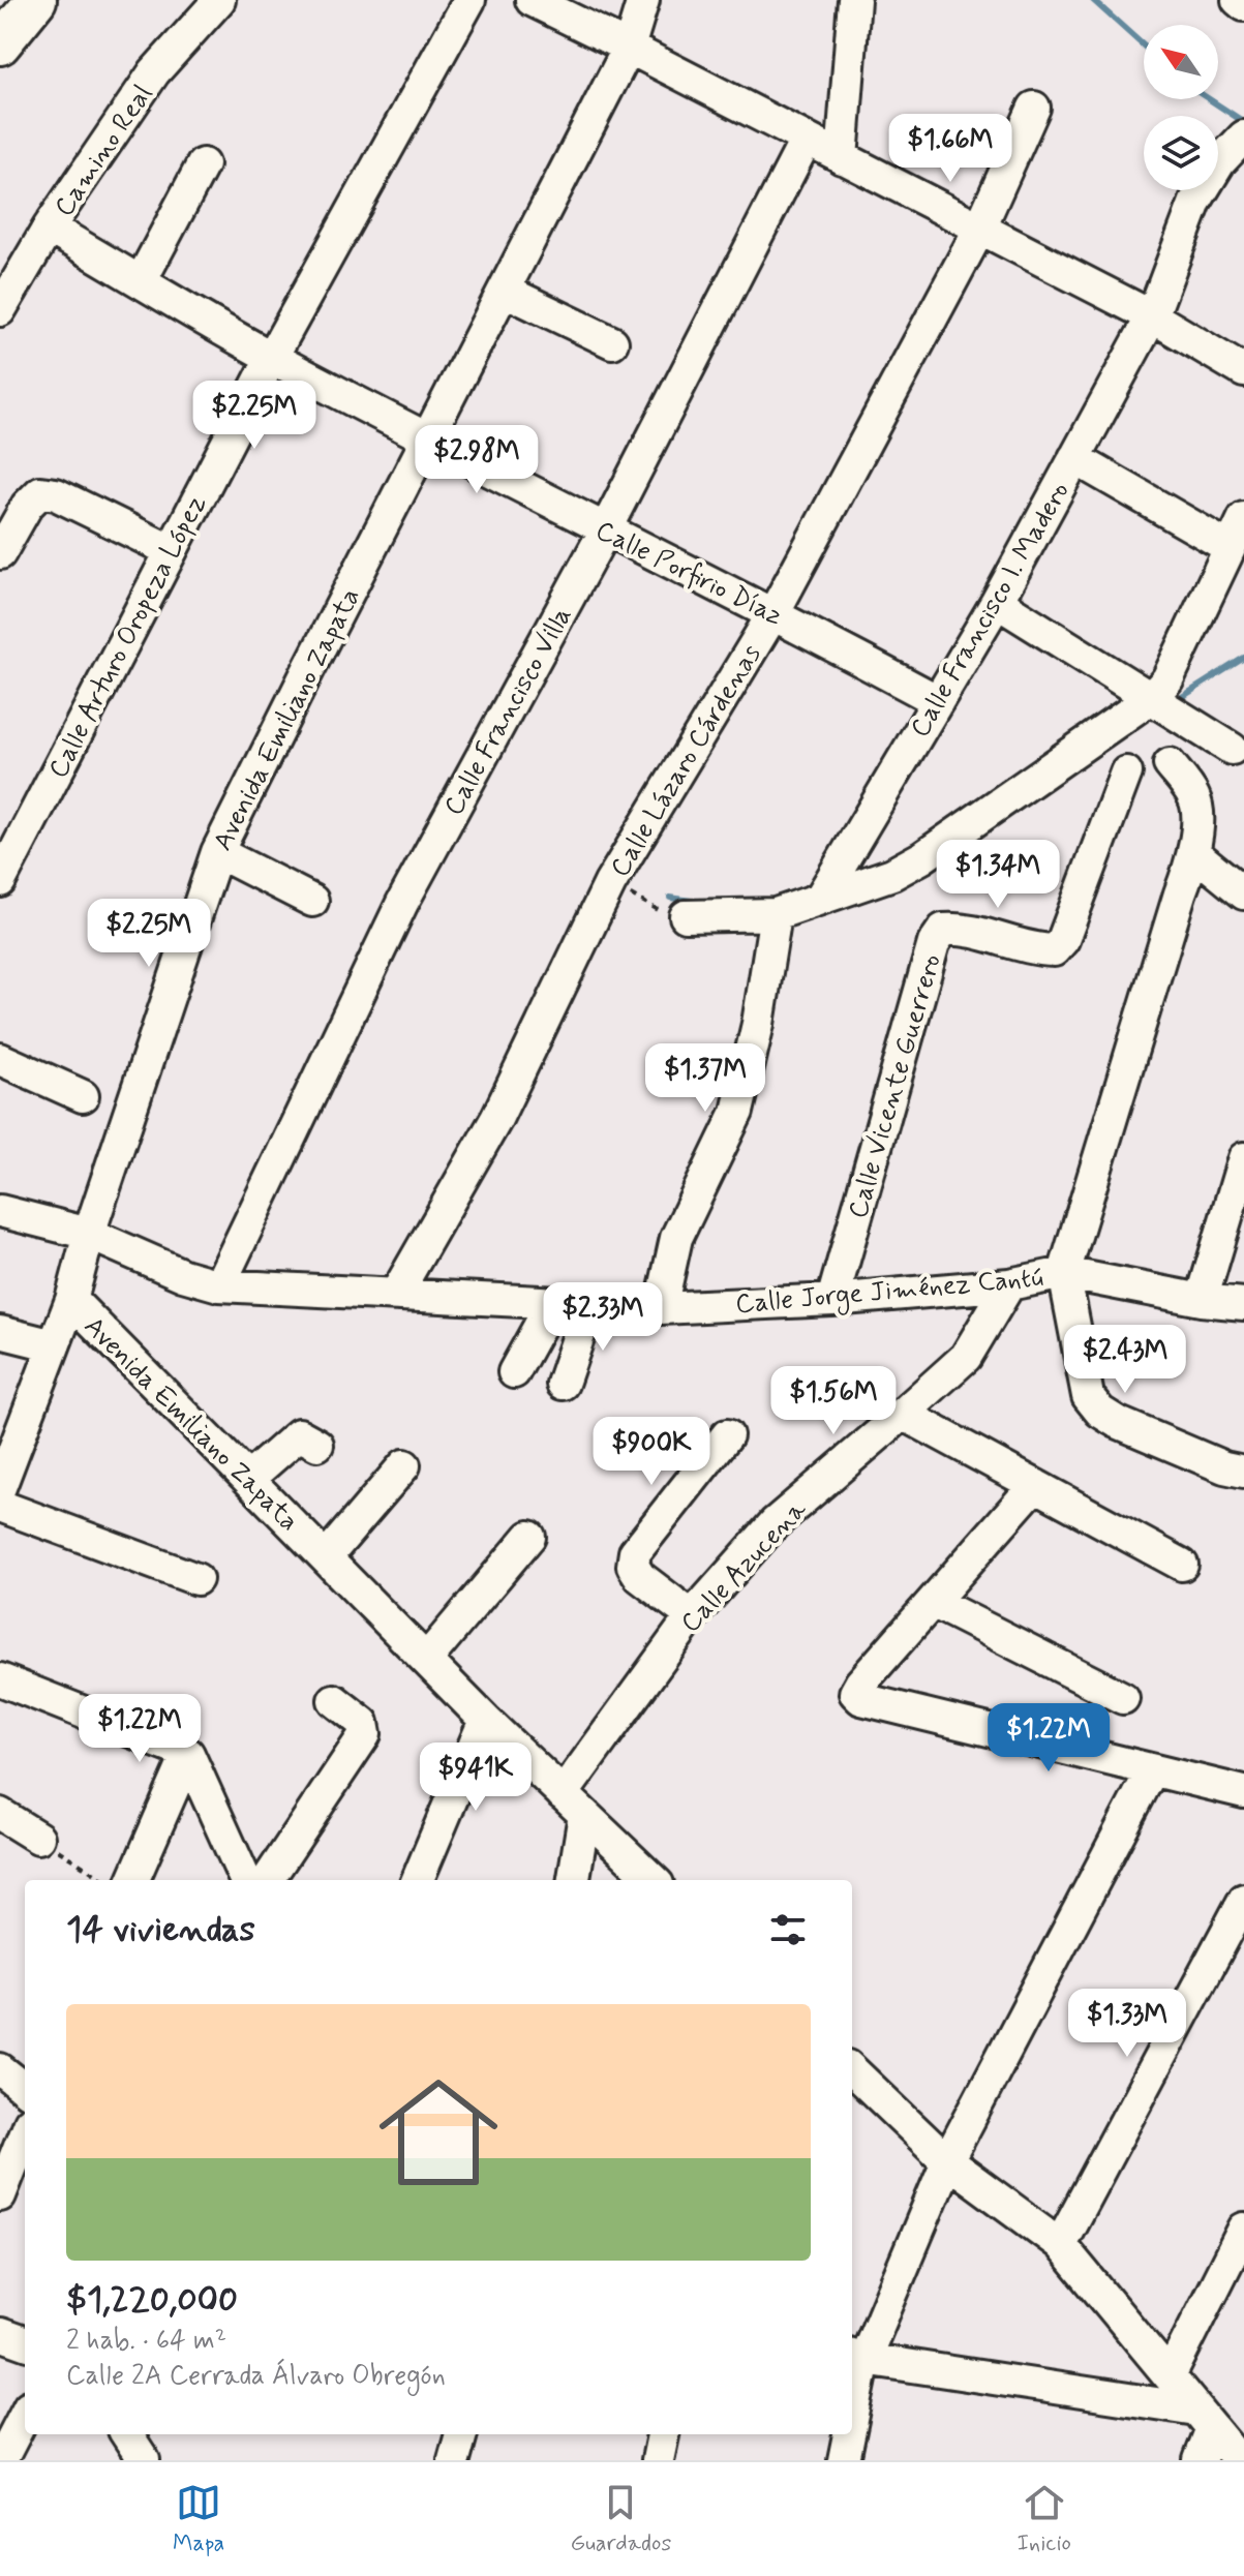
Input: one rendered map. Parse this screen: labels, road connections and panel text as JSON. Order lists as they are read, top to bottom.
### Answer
{
  "streets": {
    "street": [
      "Camino Real",
      "Calle Porfirio Díaz",
      "Calle Francisco I. Madero",
      "Calle Arturo Oropeza López",
      "Calle Francisco Villa",
      "Avenida Emiliano Zapata",
      "Calle Lázaro Cárdenas",
      "Calle Vicente Guerrero",
      "Calle Jorge Jiménez Cantú",
      "Calle Azucena"
    ]
  },
  "crossings": [
    ["Camino Real", "Calle Porfirio Díaz"],
    ["Calle Porfirio Díaz", "Calle Francisco I. Madero"],
    ["Calle Porfirio Díaz", "Calle Arturo Oropeza López"],
    ["Calle Porfirio Díaz", "Calle Francisco Villa"],
    ["Calle Porfirio Díaz", "Avenida Emiliano Zapata"],
    ["Calle Porfirio Díaz", "Calle Lázaro Cárdenas"],
    ["Calle Francisco Villa", "Calle Jorge Jiménez Cantú"],
    ["Avenida Emiliano Zapata", "Calle Jorge Jiménez Cantú"],
    ["Avenida Emiliano Zapata", "Calle Azucena"],
    ["Calle Lázaro Cárdenas", "Calle Jorge Jiménez Cantú"],
    ["Calle Vicente Guerrero", "Calle Jorge Jiménez Cantú"],
    ["Calle Jorge Jiménez Cantú", "Calle Azucena"]
  ],
  "north": "top left",
  "page": {
    "price": [
      "$1.66M",
      "$2.25M",
      "$2.98M",
      "$1.34M",
      "$2.25M",
      "$1.37M",
      "$2.33M",
      "$2.43M",
      "$1.56M",
      "$900K",
      "$1.22M",
      "$1.22M",
      "$941K",
      "$1.33M"
    ],
    "heading": "14 viviendas",
    "list": [
      {
        "name": "$1,220,000",
        "note": "2 hab. · 64 m² · Calle 2A Cerrada Álvaro Obregón"
      }
    ],
    "tabs": ["Mapa", "Guardados", "Inicio"]
  }
}
